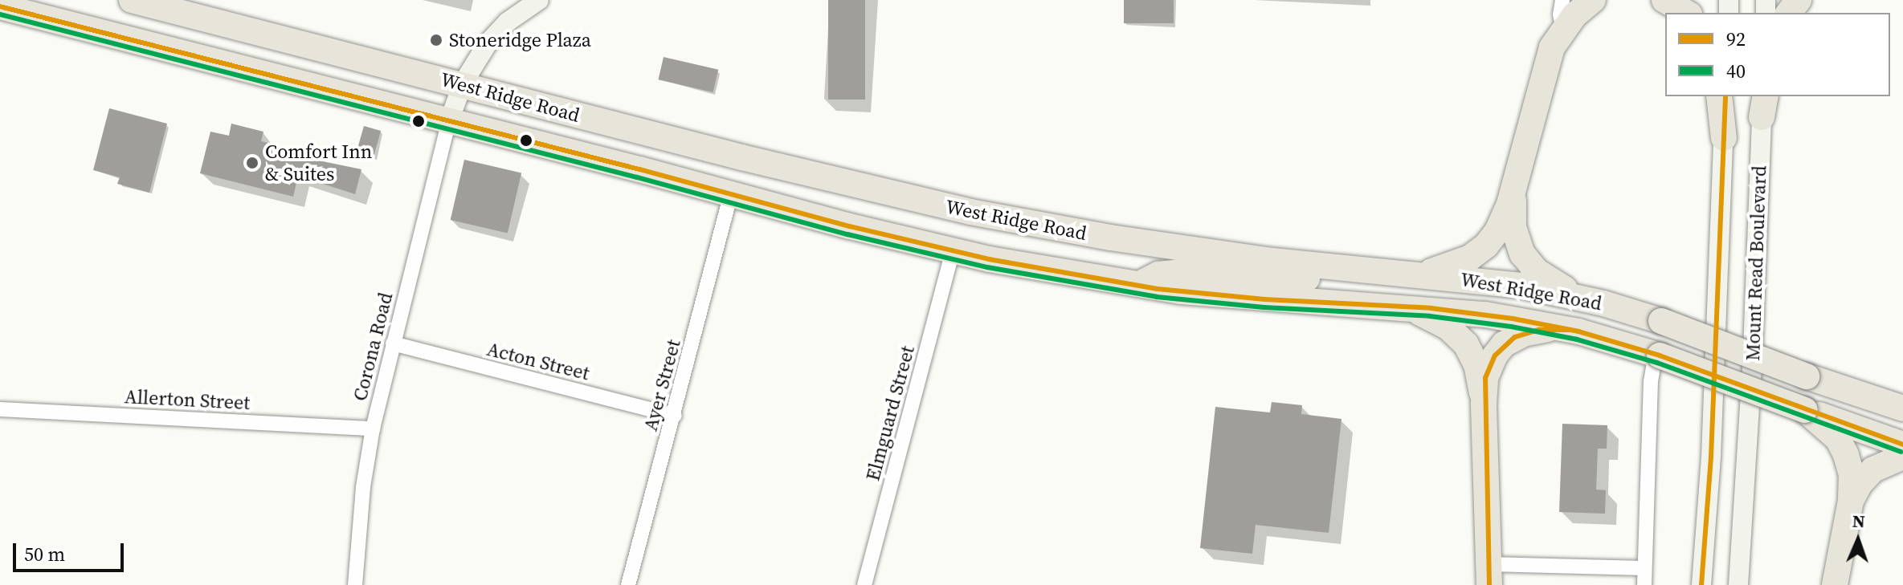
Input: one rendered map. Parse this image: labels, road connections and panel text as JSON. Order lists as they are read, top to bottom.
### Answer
{
  "streets": {
    "highway": ["West Ridge Road"],
    "main road": ["Mount Read Boulevard"],
    "street": [
      "Corona Road",
      "Acton Street",
      "Ayer Street",
      "Allerton Street",
      "Elmguard Street"
    ]
  },
  "crossings": [
    ["West Ridge Road", "Corona Road"],
    ["West Ridge Road", "Ayer Street"],
    ["West Ridge Road", "Elmguard Street"],
    ["Corona Road", "Acton Street"],
    ["Corona Road", "Allerton Street"],
    ["Acton Street", "Ayer Street"]
  ],
  "places": ["Stoneridge Plaza", "Comfort Inn & Suites"],
  "lines": ["transit line 92", "transit line 40"],
  "legend": ["92", "40"],
  "scale_bar": "50 m",
  "north": "top"
}
